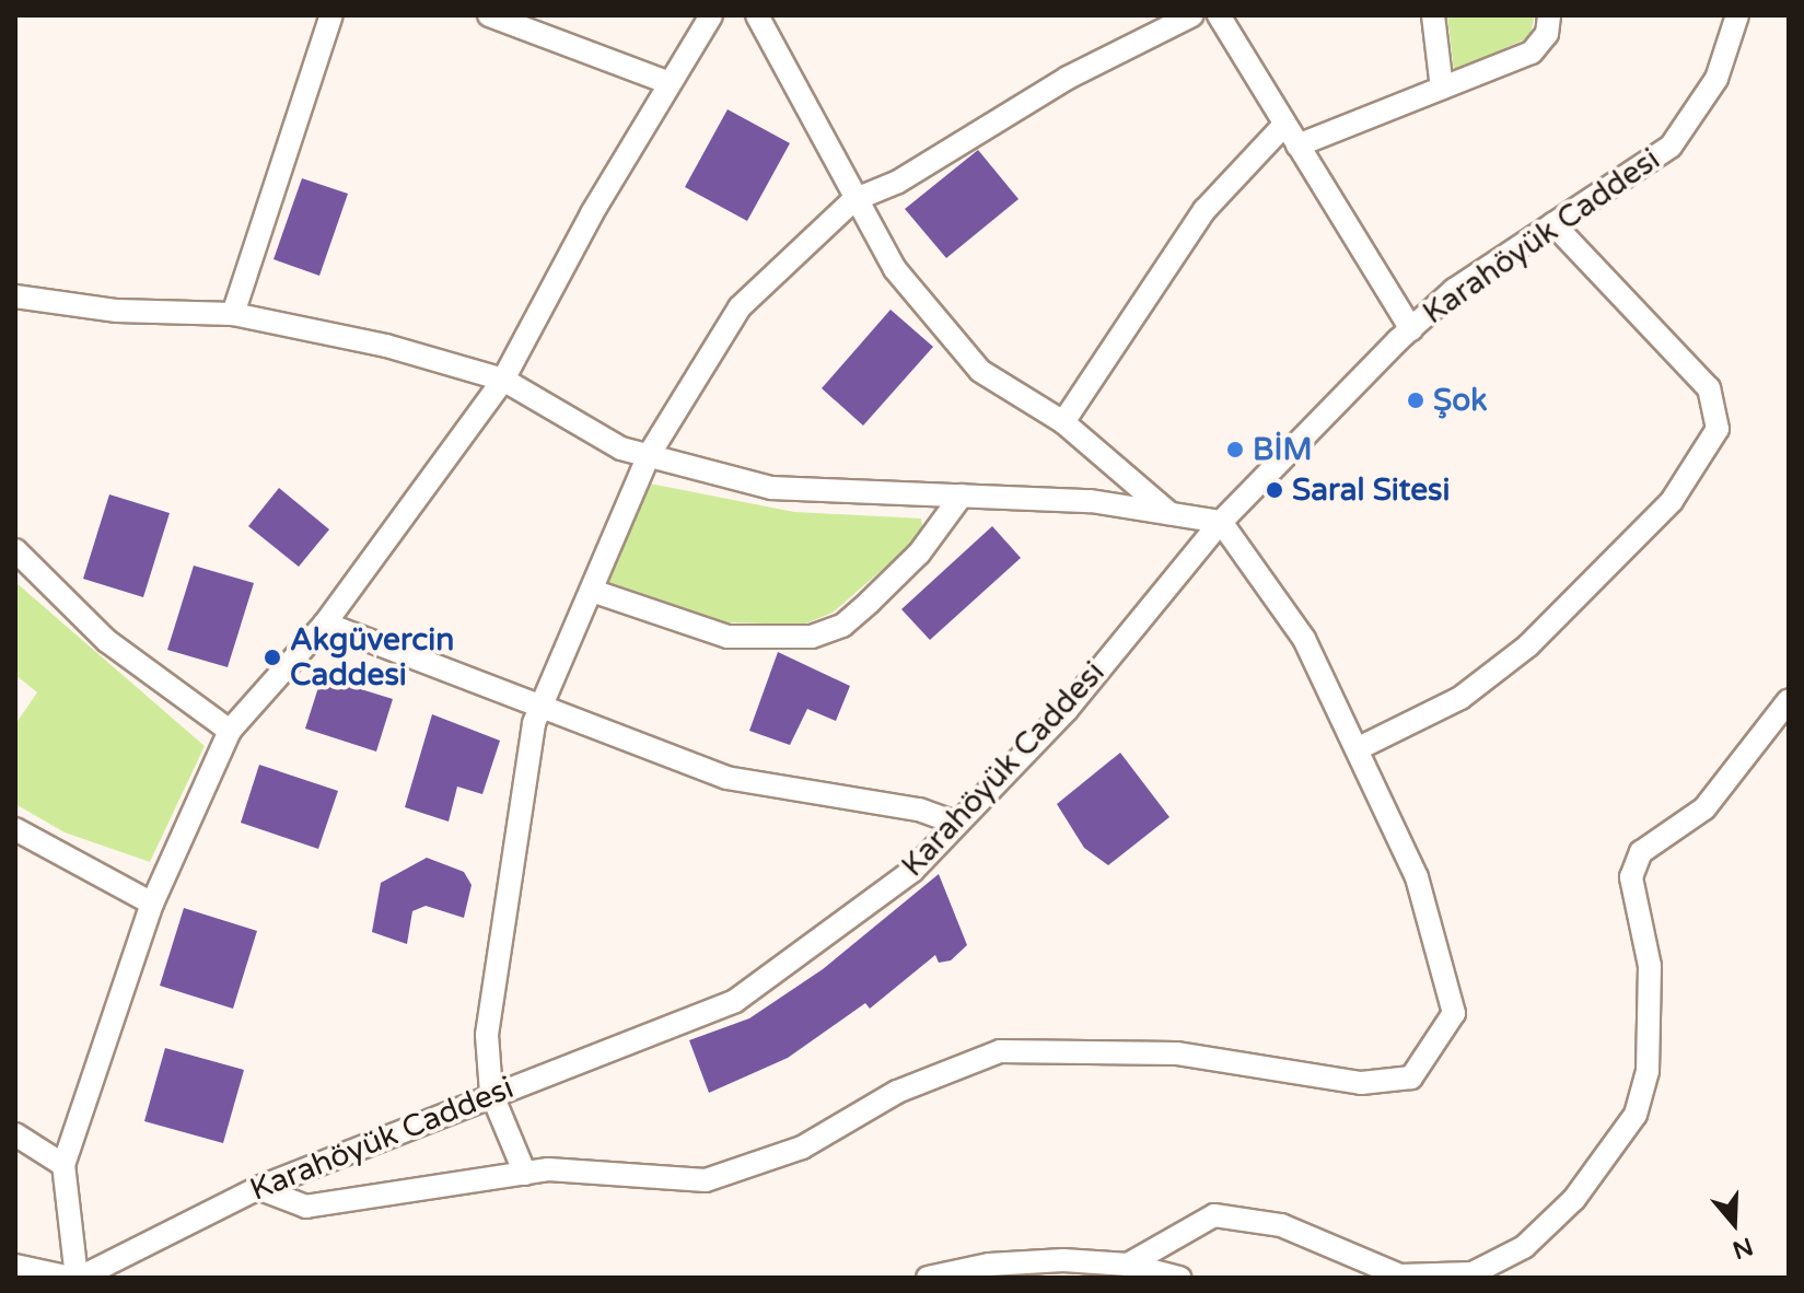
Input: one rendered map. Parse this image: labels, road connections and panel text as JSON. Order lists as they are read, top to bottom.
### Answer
{
  "streets": {
    "street": ["Karahöyük Caddesi"]
  },
  "places": [
    "Şok",
    "BİM",
    "Saral Sitesi",
    "Akgüvercin Caddesi"
  ],
  "north": "bottom"
}
